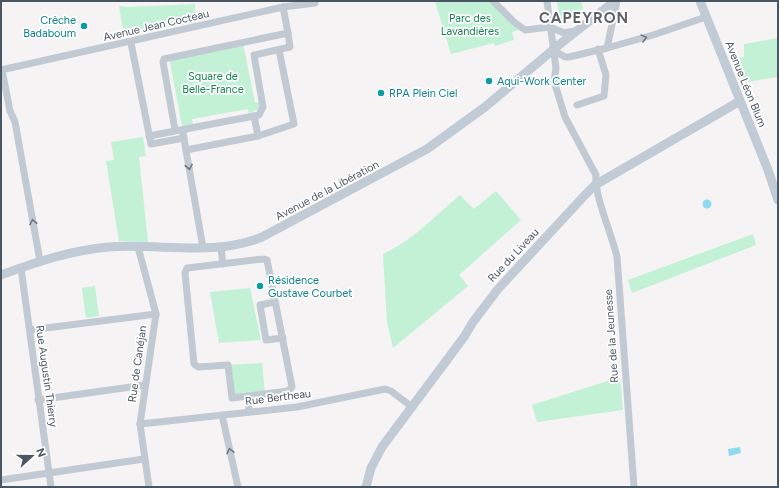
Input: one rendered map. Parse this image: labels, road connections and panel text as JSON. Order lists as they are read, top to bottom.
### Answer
{
  "streets": {
    "street": [
      "Avenue Jean Cocteau",
      "Avenue Léon Blum",
      "Avenue de la Libération",
      "Rue du Liveau",
      "Rue de la Jeunesse",
      "Rue de Canéjan",
      "Rue Augustin Thierry",
      "Rue Bertheau"
    ]
  },
  "crossings": [
    ["Avenue Léon Blum", "Rue du Liveau"],
    ["Avenue de la Libération", "Rue de la Jeunesse"],
    ["Avenue de la Libération", "Rue de Canéjan"],
    ["Avenue de la Libération", "Rue Augustin Thierry"],
    ["Rue du Liveau", "Rue de la Jeunesse"],
    ["Rue du Liveau", "Rue Bertheau"],
    ["Rue de Canéjan", "Rue Bertheau"]
  ],
  "districts": ["CAPEYRON"],
  "parks": ["Parc des Lavandières", "Square de Belle-France"],
  "places": [
    "Crèche Badaboum",
    "Aqui-Work Center",
    "RPA Plein Ciel",
    "Résidence Gustave Courbet"
  ],
  "north": "right"
}
